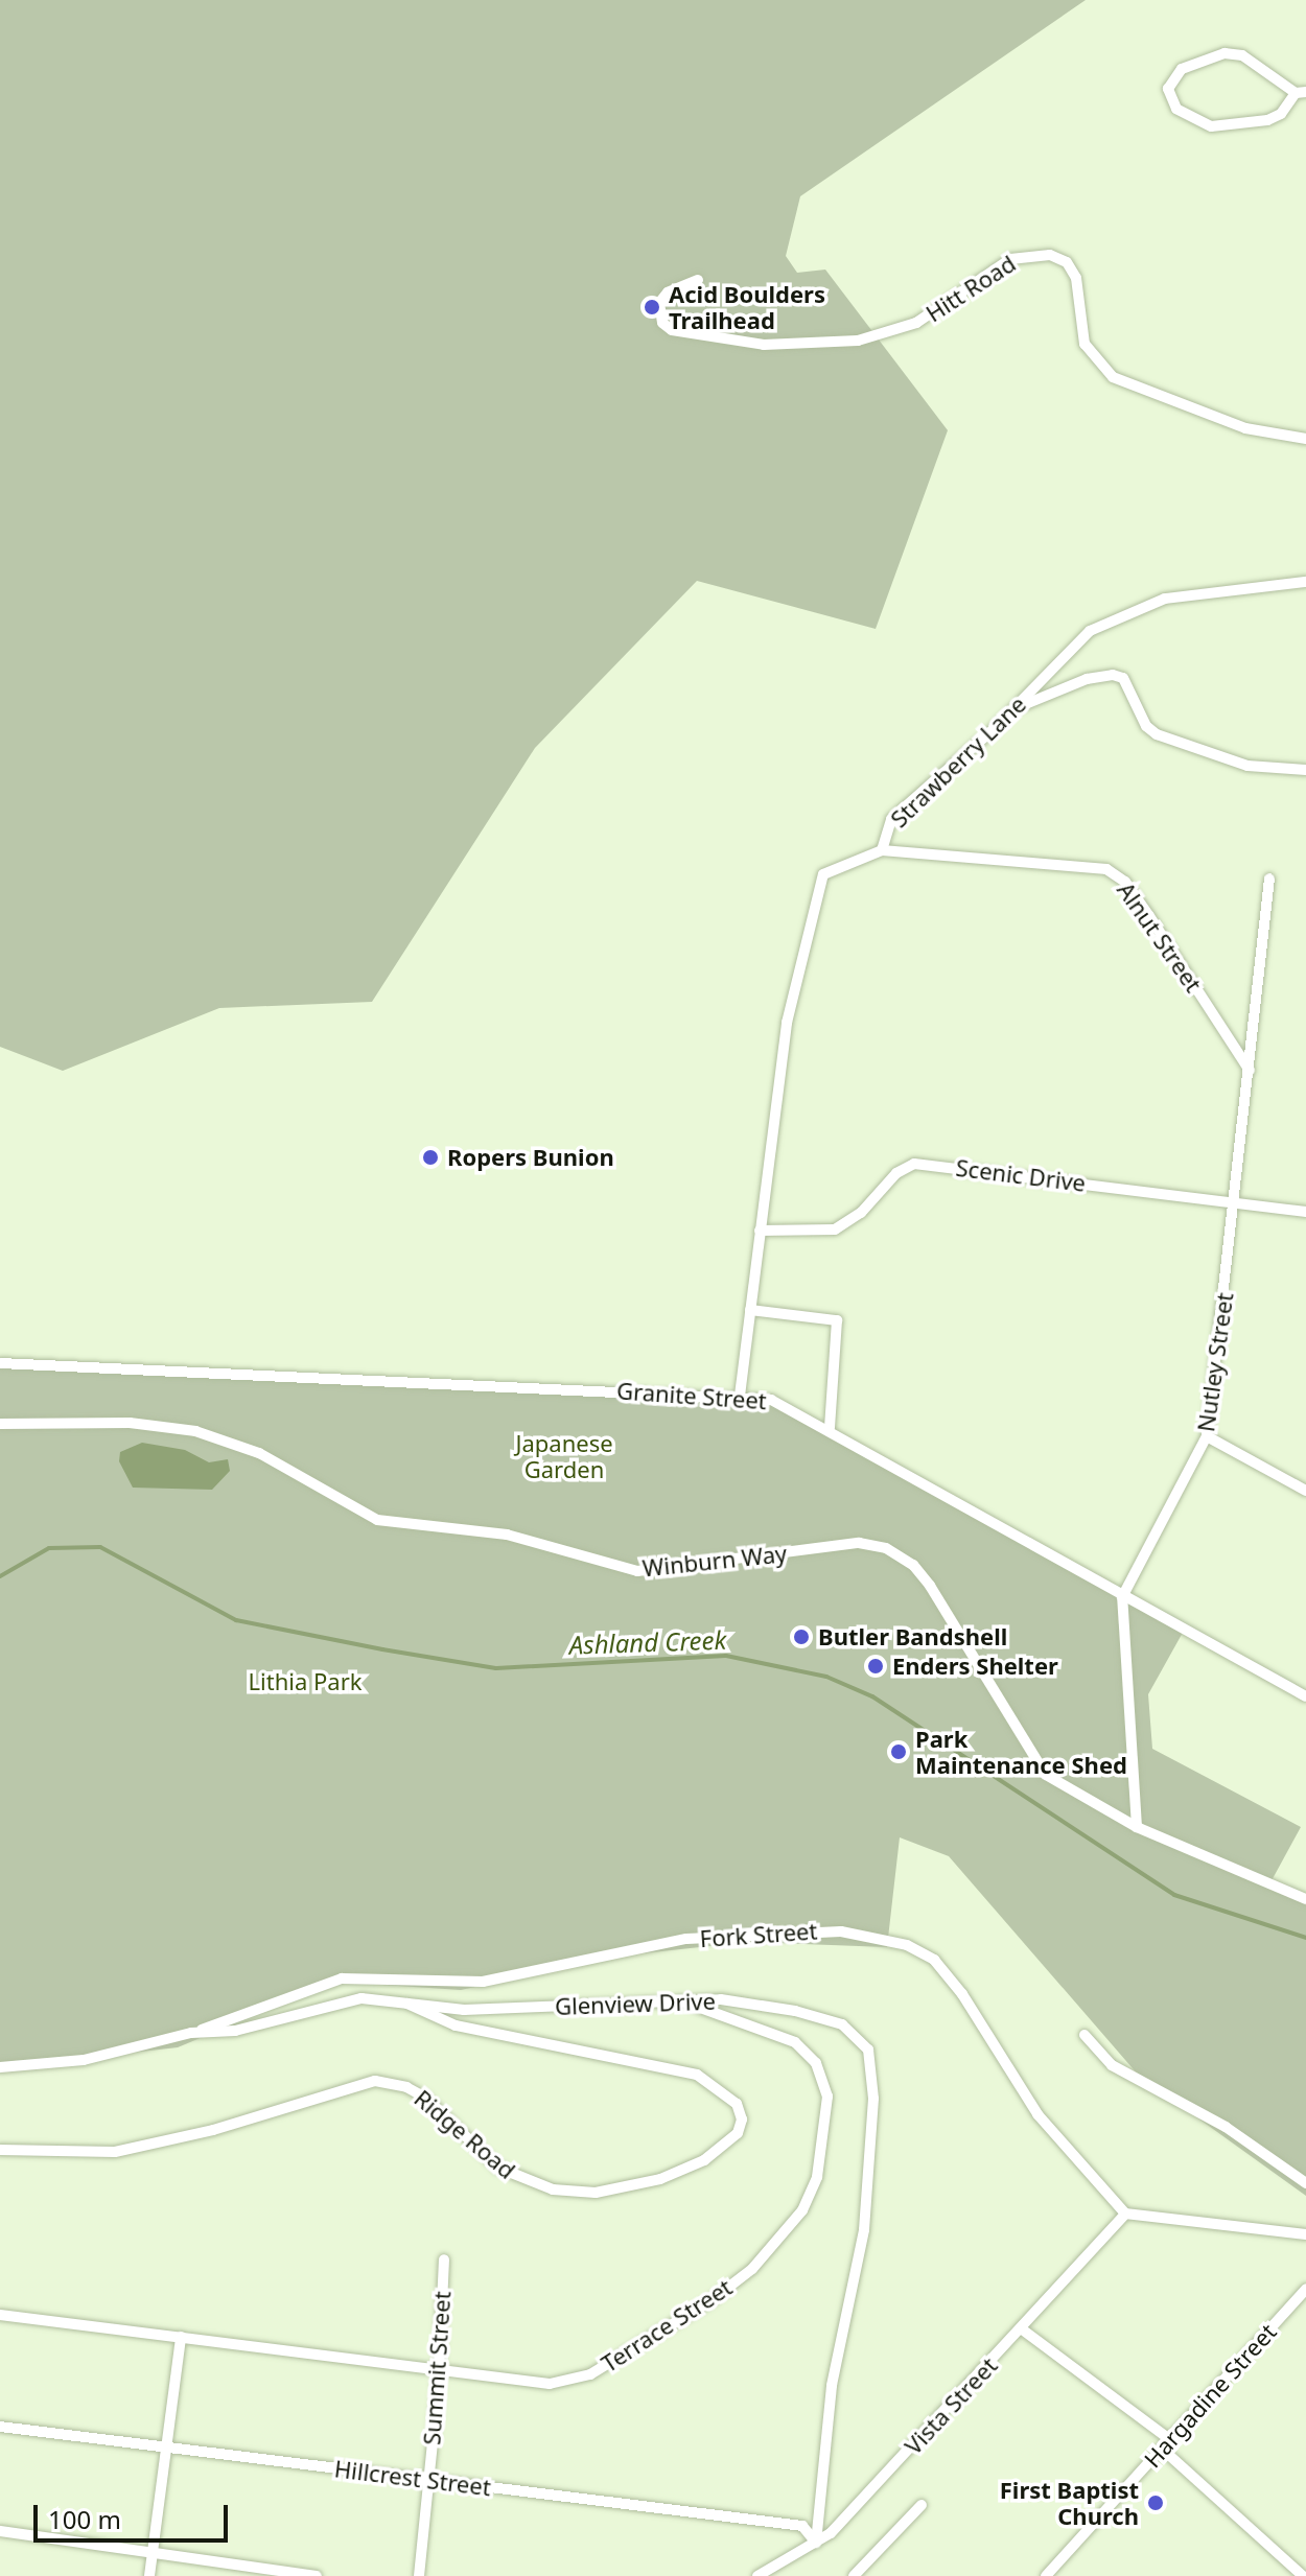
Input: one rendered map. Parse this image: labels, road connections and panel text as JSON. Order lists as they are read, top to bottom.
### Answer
{
  "streets": {
    "street": [
      "Hitt Road",
      "Strawberry Lane",
      "Alnut Street",
      "Scenic Drive",
      "Nutley Street",
      "Granite Street",
      "Winburn Way",
      "Fork Street",
      "Glenview Drive",
      "Ridge Road",
      "Terrace Street",
      "Summit Street",
      "Hargadine Street",
      "Vista Street",
      "Hillcrest Street"
    ]
  },
  "crossings": [
    ["Strawberry Lane", "Alnut Street"],
    ["Strawberry Lane", "Scenic Drive"],
    ["Strawberry Lane", "Granite Street"],
    ["Alnut Street", "Nutley Street"],
    ["Scenic Drive", "Nutley Street"],
    ["Nutley Street", "Granite Street"],
    ["Fork Street", "Glenview Drive"],
    ["Fork Street", "Vista Street"],
    ["Glenview Drive", "Ridge Road"],
    ["Glenview Drive", "Terrace Street"],
    ["Glenview Drive", "Vista Street"],
    ["Glenview Drive", "Hillcrest Street"],
    ["Terrace Street", "Summit Street"],
    ["Summit Street", "Hillcrest Street"],
    ["Vista Street", "Hillcrest Street"]
  ],
  "water": ["Ashland Creek"],
  "parks": ["Japanese Garden", "Lithia Park"],
  "places": [
    "Acid Boulders Trailhead",
    "Ropers Bunion",
    "Butler Bandshell",
    "Enders Shelter",
    "Park Maintenance Shed",
    "First Baptist Church"
  ],
  "scale_bar": "100 m"
}
